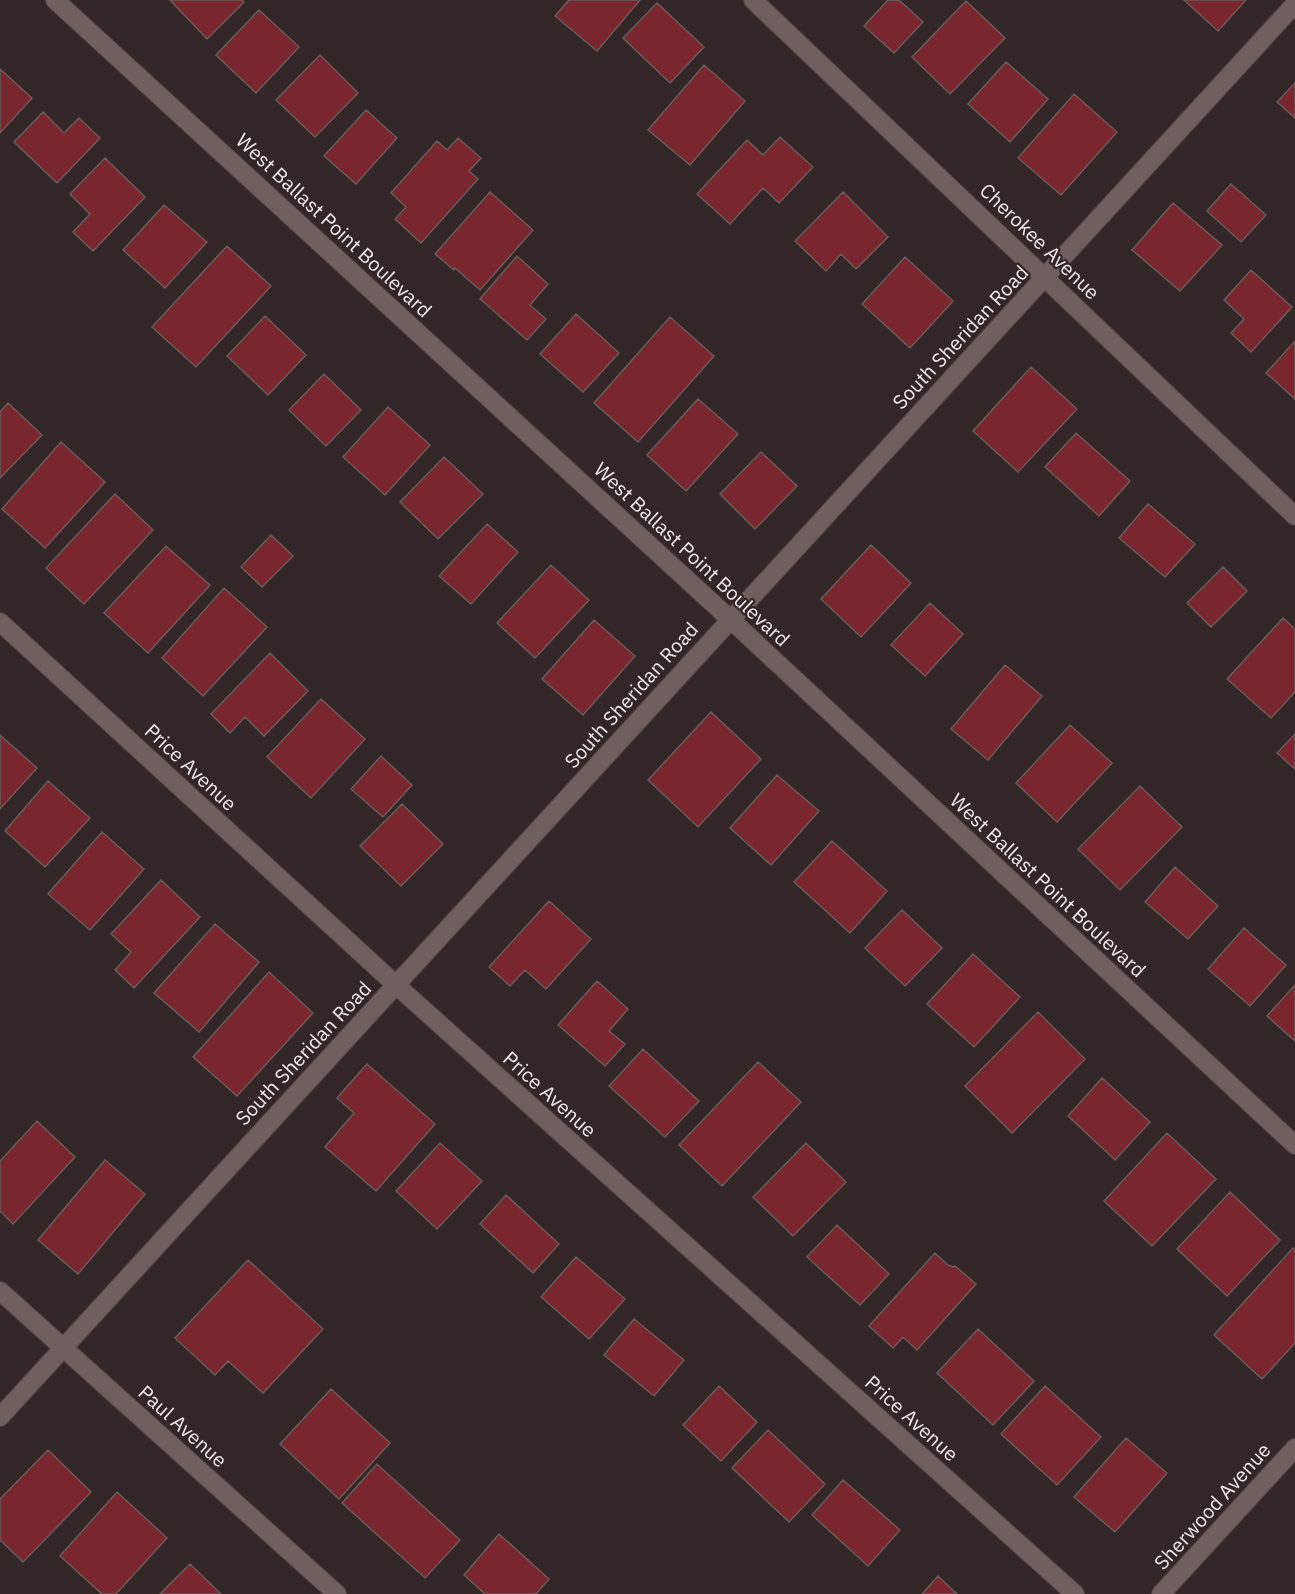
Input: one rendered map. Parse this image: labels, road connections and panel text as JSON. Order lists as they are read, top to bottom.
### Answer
{
  "streets": {
    "street": [
      "West Ballast Point Boulevard",
      "Cherokee Avenue",
      "South Sheridan Road",
      "Price Avenue",
      "Paul Avenue",
      "Sherwood Avenue"
    ]
  },
  "crossings": [
    ["West Ballast Point Boulevard", "South Sheridan Road"],
    ["Cherokee Avenue", "South Sheridan Road"],
    ["South Sheridan Road", "Price Avenue"],
    ["South Sheridan Road", "Paul Avenue"]
  ]
}
